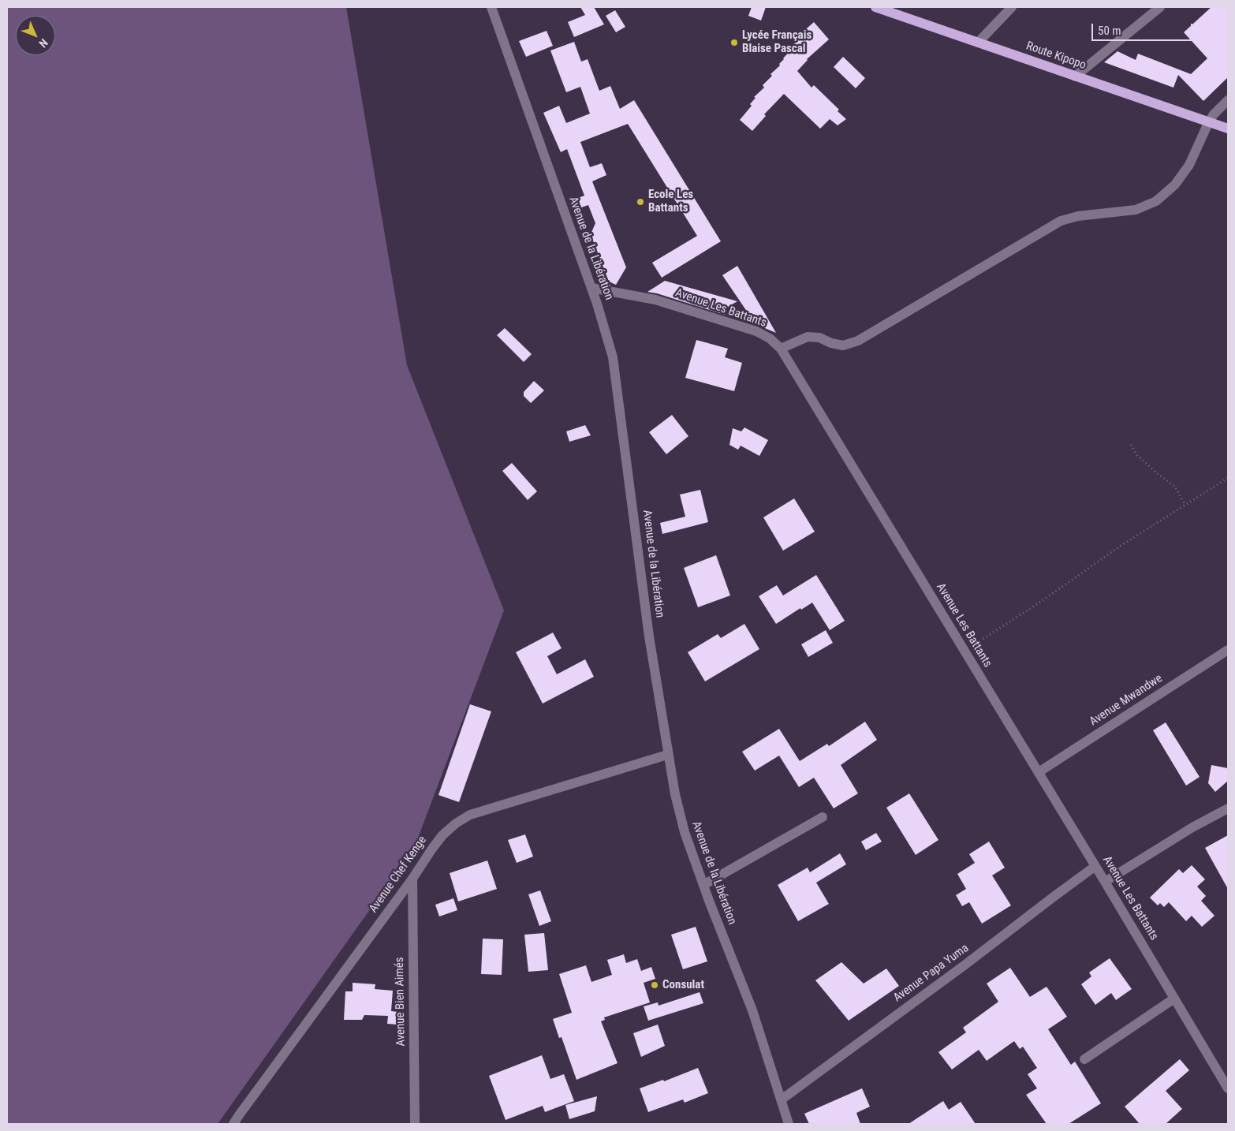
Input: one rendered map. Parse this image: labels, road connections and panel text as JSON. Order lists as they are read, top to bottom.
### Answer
{
  "streets": {
    "main road": ["Route Kipopo"],
    "street": [
      "Avenue de la Libération",
      "Avenue Les Battants",
      "Avenue Mwandwe",
      "Avenue Chef Kenge",
      "Avenue Papa Yuma",
      "Avenue Bien Aimés"
    ]
  },
  "crossings": [
    ["Avenue de la Libération", "Avenue Les Battants"],
    ["Avenue de la Libération", "Avenue Chef Kenge"],
    ["Avenue de la Libération", "Avenue Papa Yuma"],
    ["Avenue Les Battants", "Avenue Mwandwe"],
    ["Avenue Les Battants", "Avenue Papa Yuma"],
    ["Avenue Chef Kenge", "Avenue Bien Aimés"]
  ],
  "places": ["Lycée Français Blaise Pascal", "Ecole Les Battants", "Consulat"],
  "scale_bar": "50 m",
  "north": "bottom right"
}
